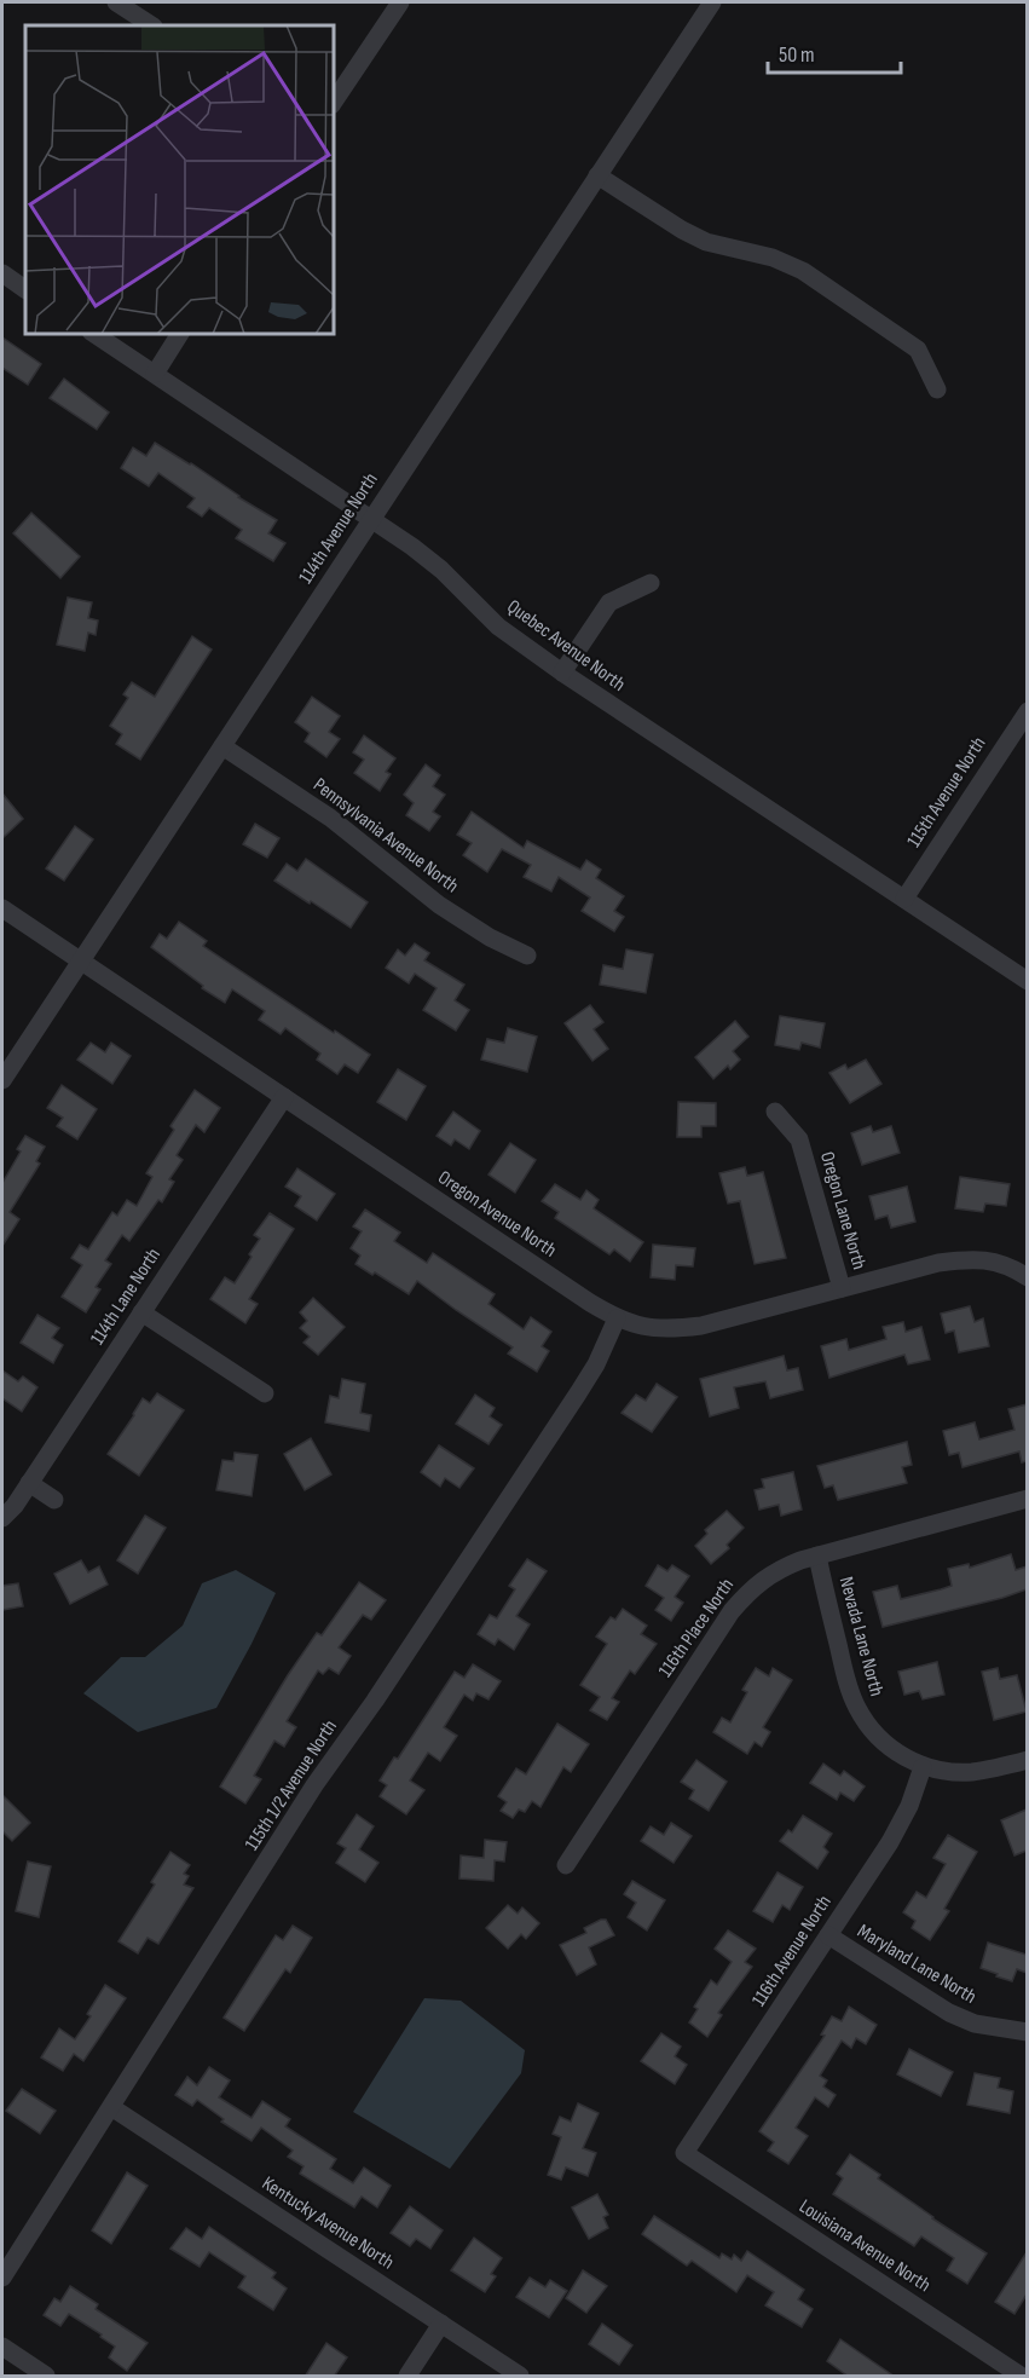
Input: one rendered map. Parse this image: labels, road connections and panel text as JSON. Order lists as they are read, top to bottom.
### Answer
{
  "streets": {
    "street": [
      "114th Avenue North",
      "Quebec Avenue North",
      "115th Avenue North",
      "Pennsylvania Avenue North",
      "Oregon Lane North",
      "Oregon Avenue North",
      "114th Lane North",
      "116th Place North",
      "Nevada Lane North",
      "115th 1/2 Avenue North",
      "116th Avenue North",
      "Maryland Lane North",
      "Kentucky Avenue North",
      "Louisiana Avenue North"
    ]
  },
  "crossings": [
    ["114th Avenue North", "Quebec Avenue North"],
    ["114th Avenue North", "Pennsylvania Avenue North"],
    ["114th Avenue North", "Oregon Avenue North"],
    ["Quebec Avenue North", "115th Avenue North"],
    ["Oregon Lane North", "Oregon Avenue North"],
    ["Oregon Avenue North", "114th Lane North"],
    ["Oregon Avenue North", "115th 1/2 Avenue North"],
    ["116th Place North", "Nevada Lane North"],
    ["Nevada Lane North", "116th Avenue North"],
    ["115th 1/2 Avenue North", "Kentucky Avenue North"],
    ["116th Avenue North", "Maryland Lane North"],
    ["116th Avenue North", "Louisiana Avenue North"]
  ],
  "scale_bar": "50 m"
}
